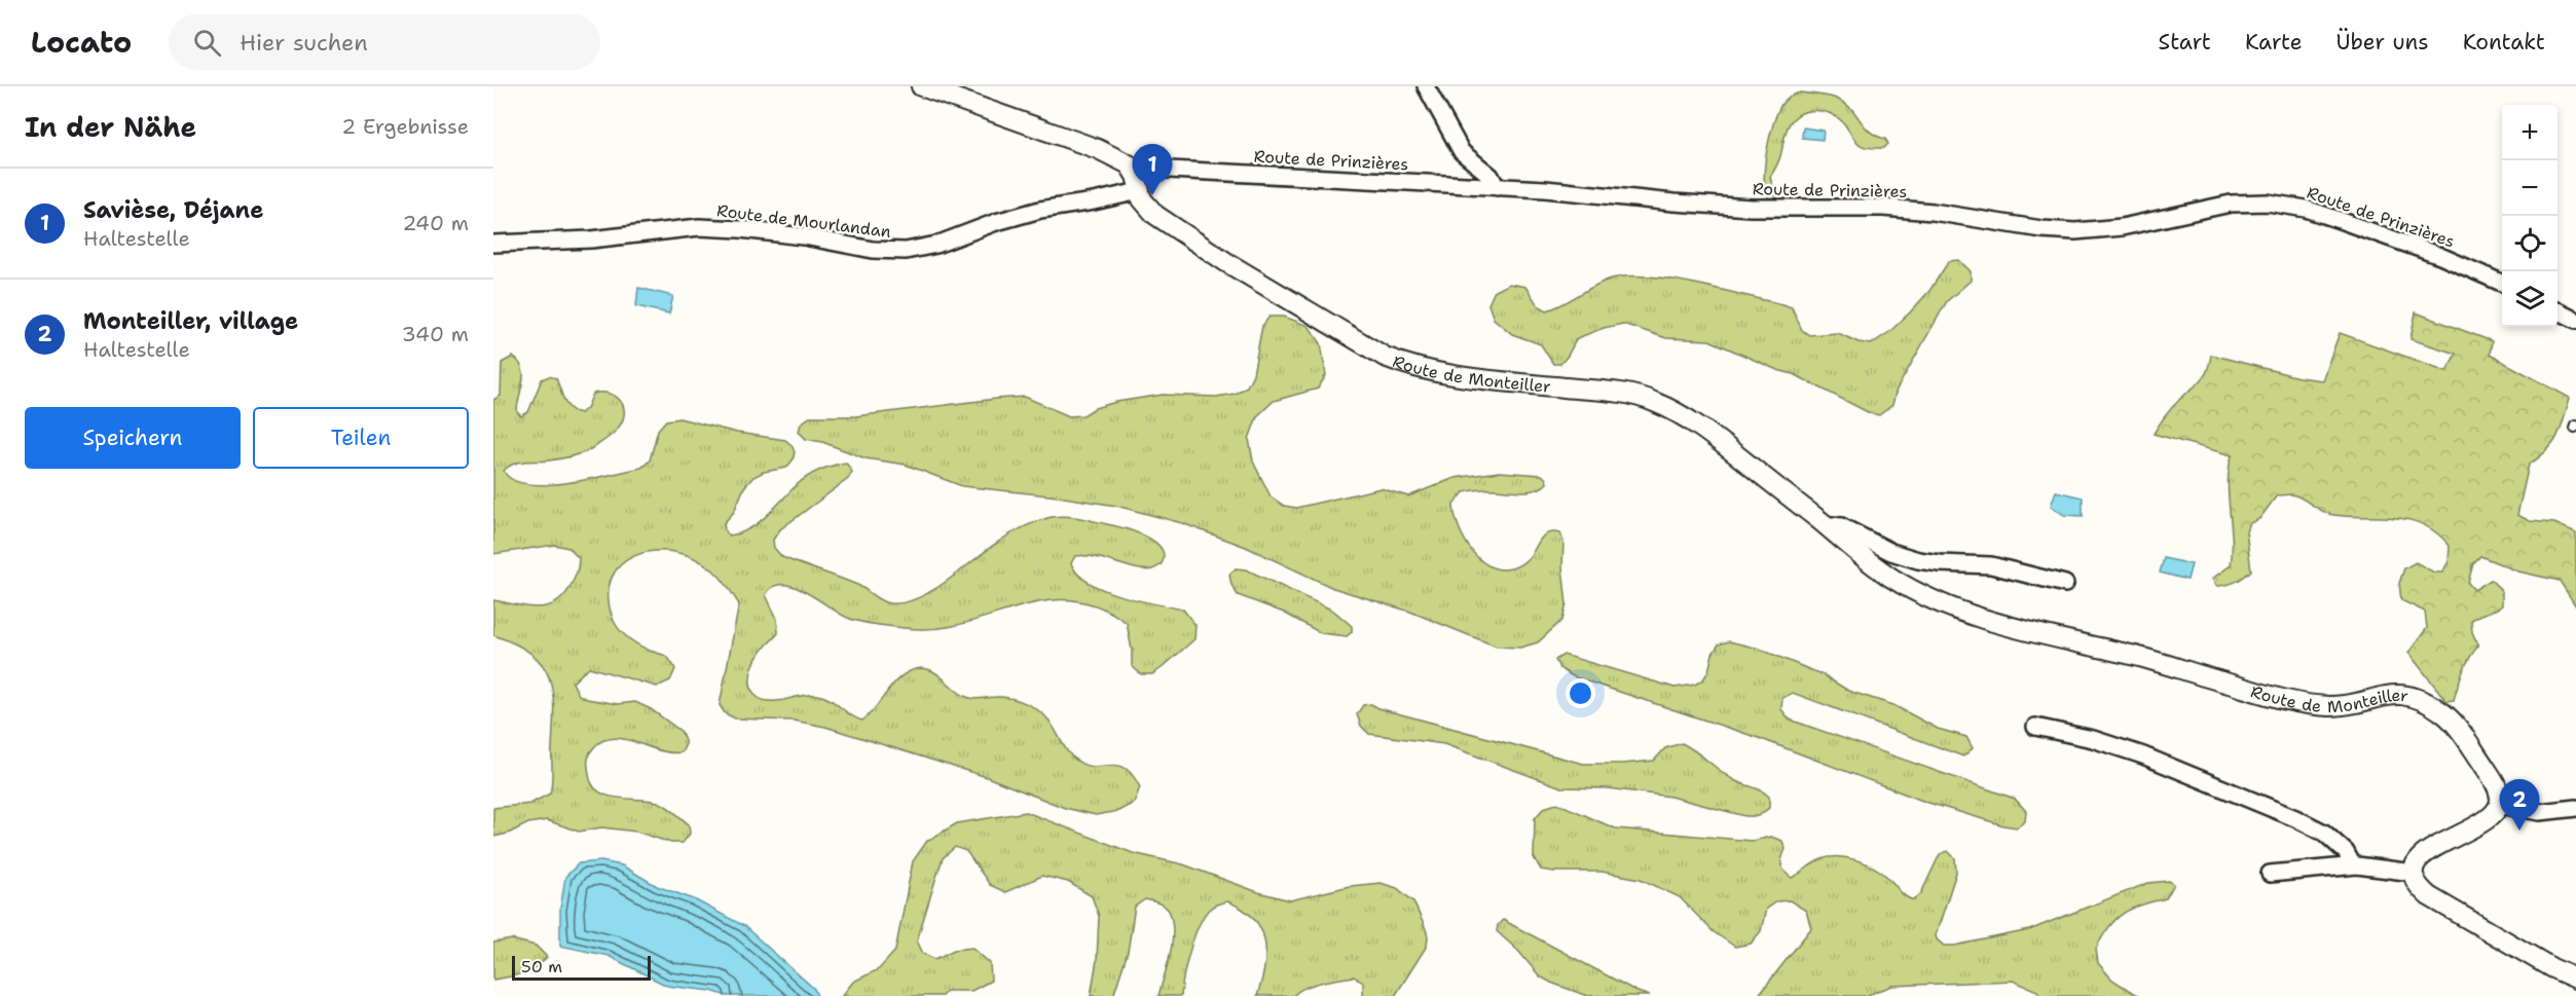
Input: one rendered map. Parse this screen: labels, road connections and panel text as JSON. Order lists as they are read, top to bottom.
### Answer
{
  "streets": {
    "street": ["Route de Prinzières", "Route de Mourlandan", "Route de Monteiller"]
  },
  "crossings": [
    ["Route de Prinzières", "Route de Mourlandan"],
    ["Route de Prinzières", "Route de Monteiller"],
    ["Route de Mourlandan", "Route de Monteiller"]
  ],
  "scale_bar": "50 m",
  "page": {
    "header": "Locato",
    "search": "Hier suchen",
    "nav": [
      "Start",
      "Karte",
      "Über uns",
      "Kontakt"
    ],
    "heading": ["In der Nähe", "2 Ergebnisse"],
    "map_buttons": ["+", "−"],
    "pins": ["1", "2"],
    "list": [
      {
        "mark": "1",
        "name": "Savièse, Déjane",
        "note": "Haltestelle",
        "value": "240 m"
      },
      {
        "mark": "2",
        "name": "Monteiller, village",
        "note": "Haltestelle",
        "value": "340 m"
      }
    ],
    "buttons": ["Speichern", "Teilen"],
    "scale": "50 m"
  }
}
